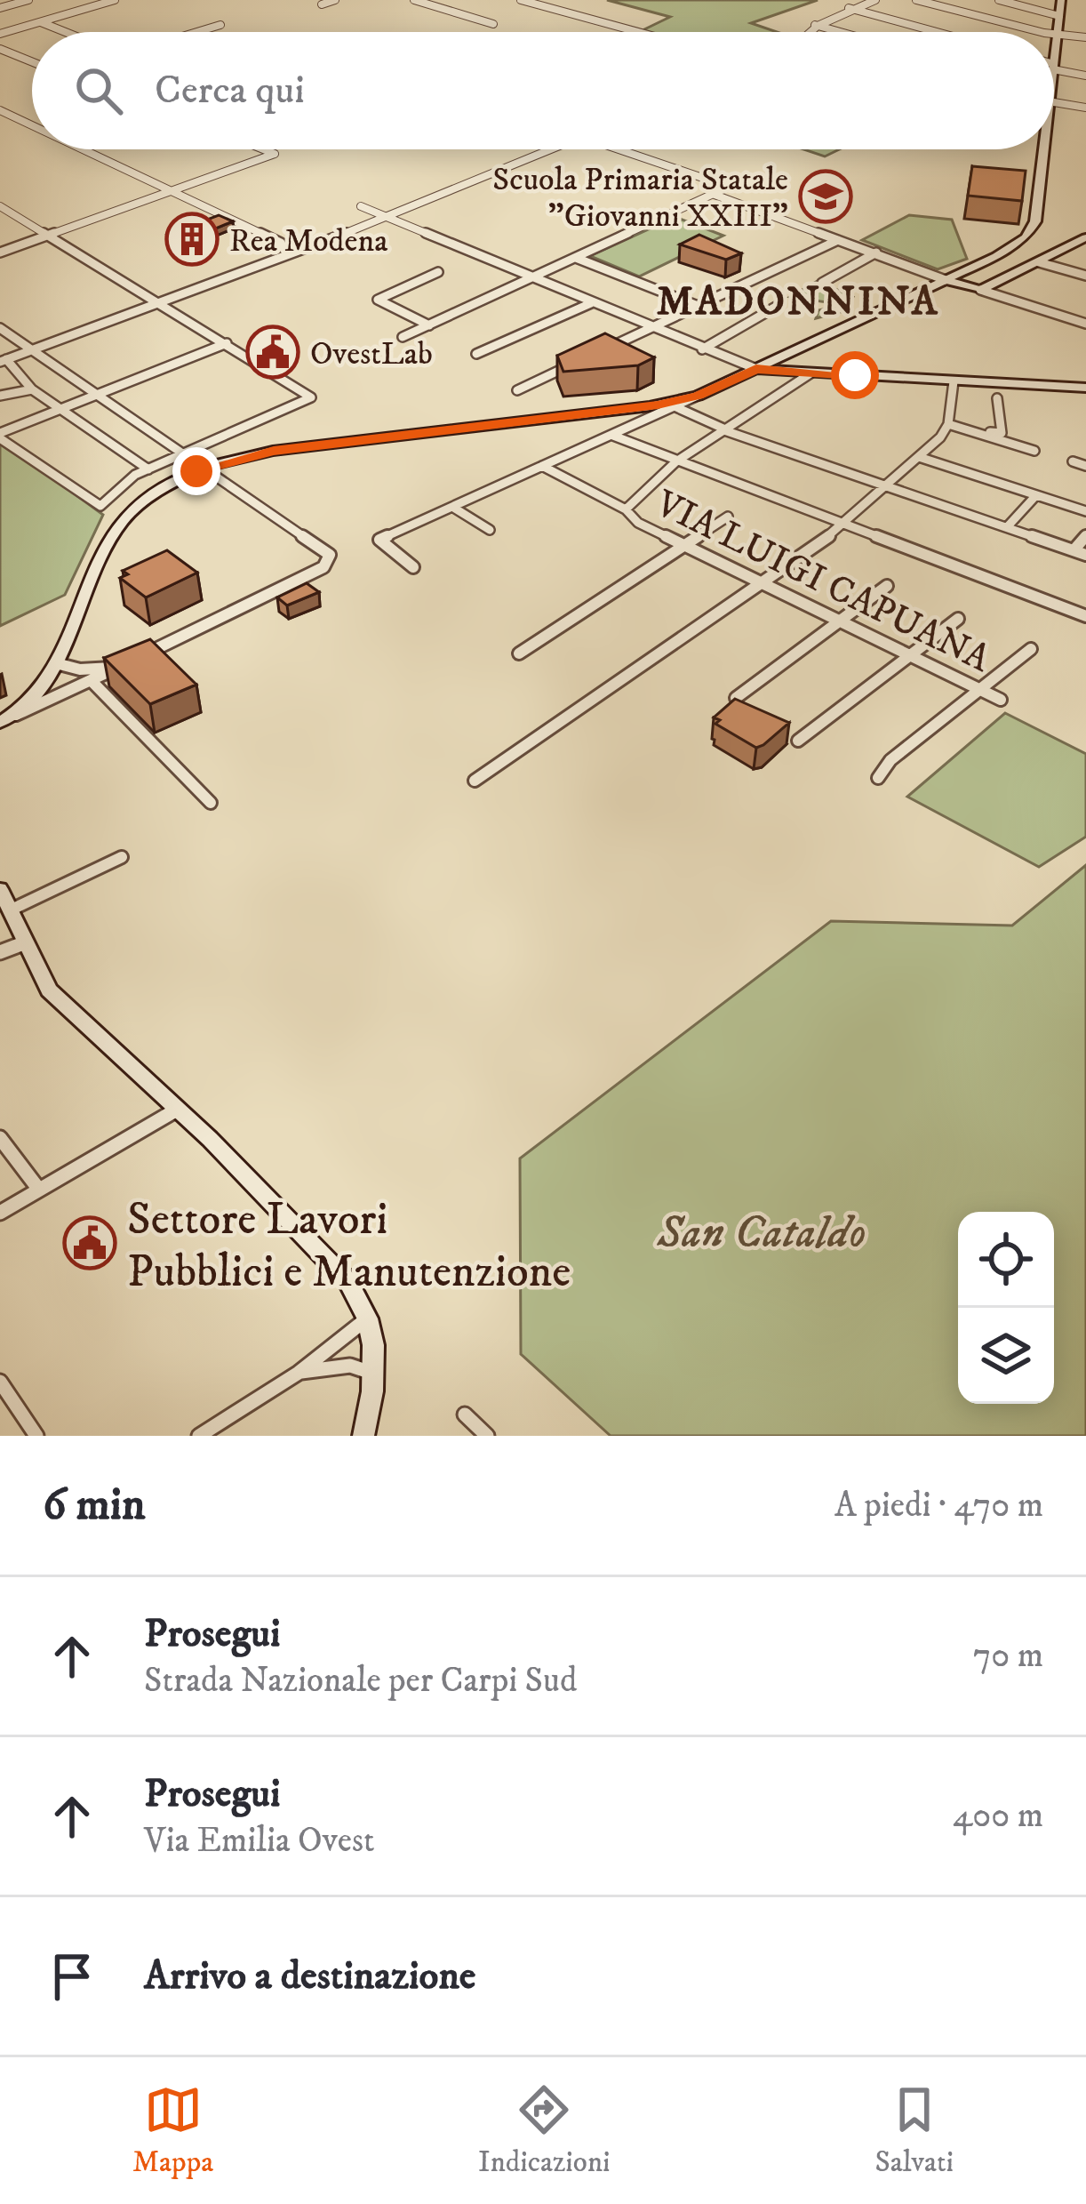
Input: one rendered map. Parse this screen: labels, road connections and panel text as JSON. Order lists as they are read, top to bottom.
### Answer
{
  "streets": {
    "street": ["VIA LUIGI CAPUANA"]
  },
  "districts": ["MADONNINA"],
  "parks": ["San Cataldo"],
  "places": {
    "school or university": ["Scuola Primaria Statale \"Giovanni XXIII\""],
    "building": ["Rea Modena"],
    "public building": ["OvestLab", "Settore Lavori Pubblici e Manutenzione"]
  },
  "page": {
    "search": "Cerca qui",
    "heading": ["6 min", "A piedi · 470 m"],
    "list": [
      ["Prosegui", "Strada Nazionale per Carpi Sud", "70 m"],
      ["Prosegui", "Via Emilia Ovest", "400 m"],
      "Arrivo a destinazione"
    ],
    "nav": ["Mappa", "Indicazioni", "Salvati"]
  }
}
